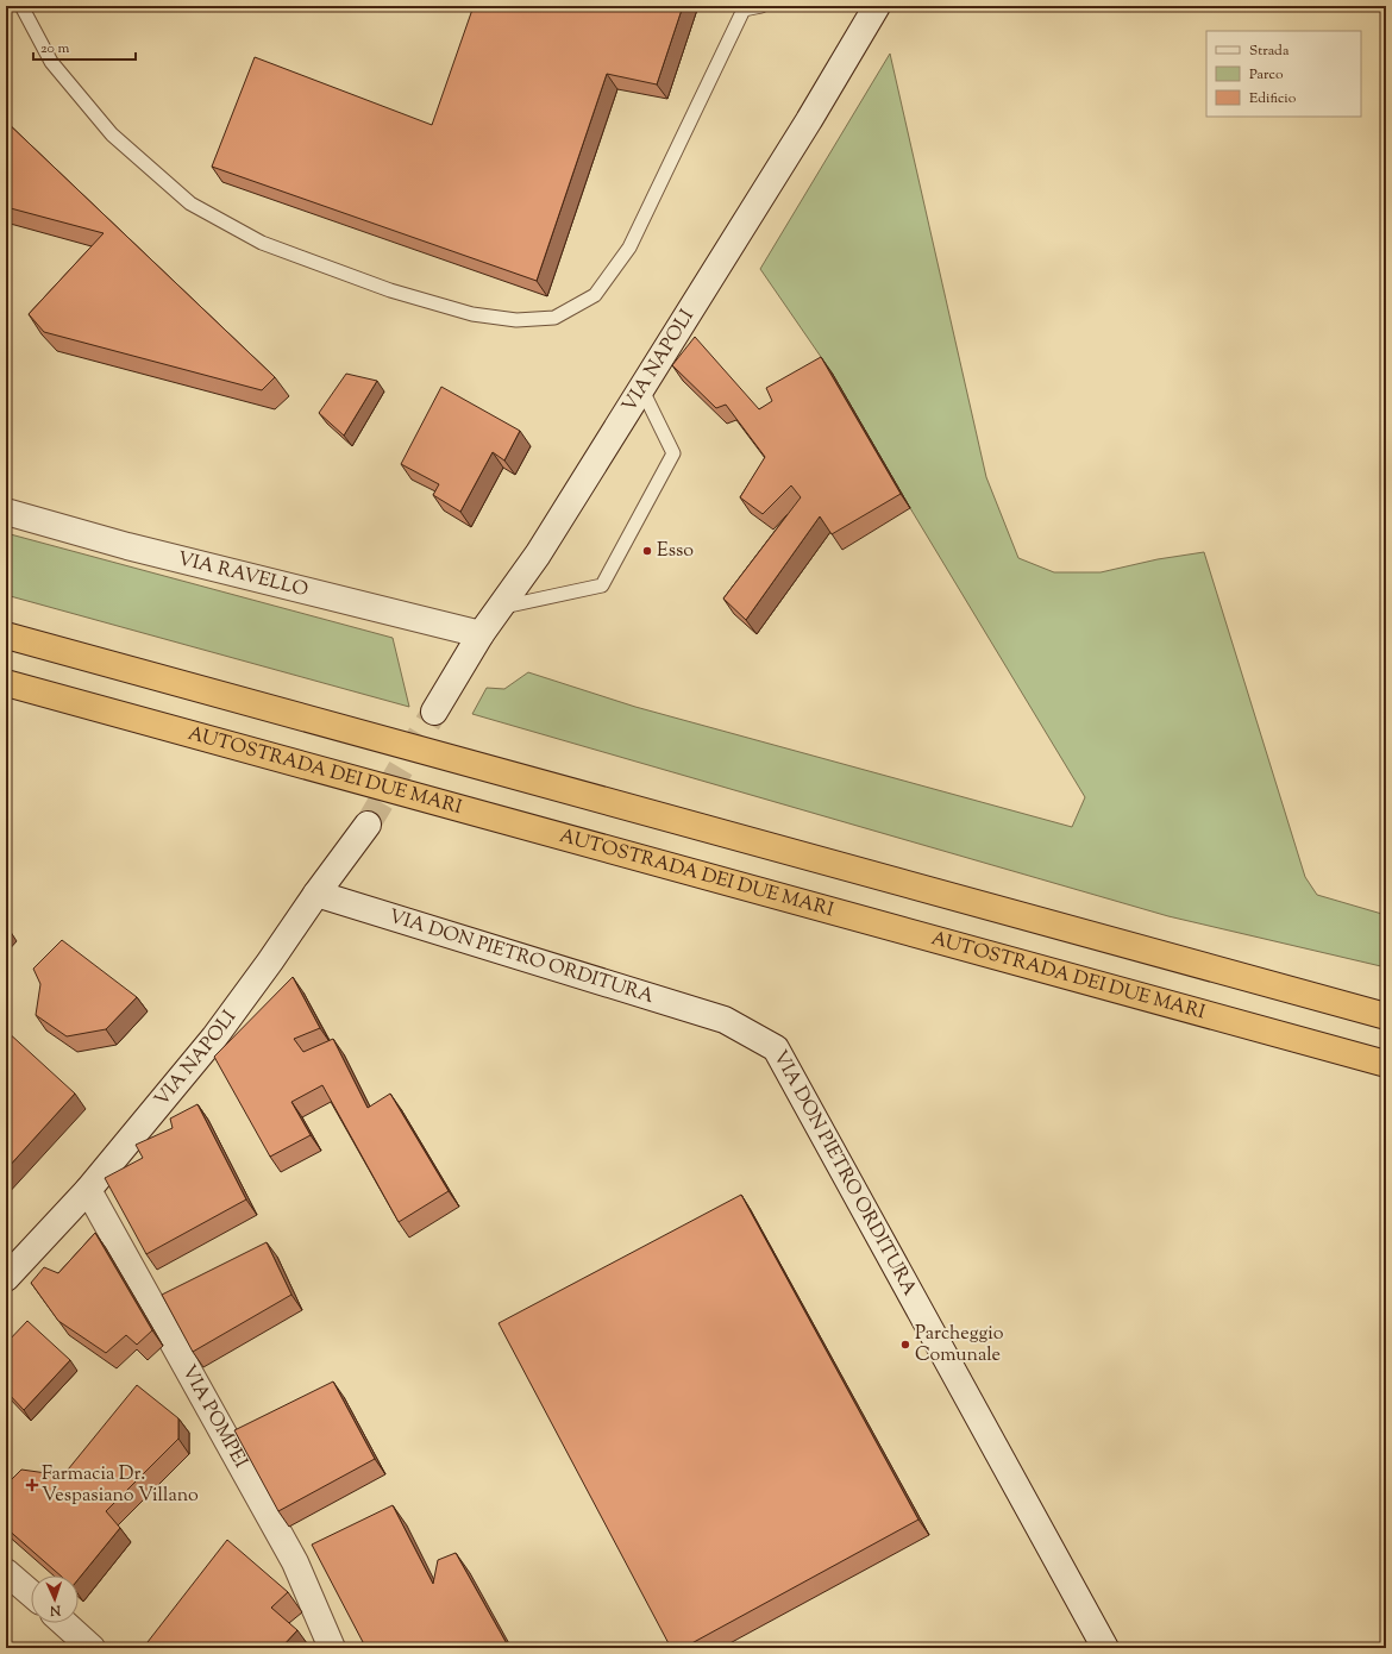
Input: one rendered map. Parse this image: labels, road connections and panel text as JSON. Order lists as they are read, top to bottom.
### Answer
{
  "streets": {
    "highway": ["AUTOSTRADA DEI DUE MARI"],
    "main road": [
      "VIA NAPOLI",
      "VIA RAVELLO",
      "VIA DON PIETRO ORDITURA",
      "VIA POMPEI"
    ]
  },
  "crossings": [
    ["VIA NAPOLI", "VIA RAVELLO"],
    ["VIA NAPOLI", "VIA DON PIETRO ORDITURA"],
    ["VIA NAPOLI", "VIA POMPEI"]
  ],
  "places": {
    "other": ["Esso", "Parcheggio Comunale"],
    "health": ["Farmacia Dr. Vespasiano Villano"]
  },
  "legend": ["Strada", "Parco", "Edificio"],
  "scale_bar": "20 m",
  "north": "bottom"
}
